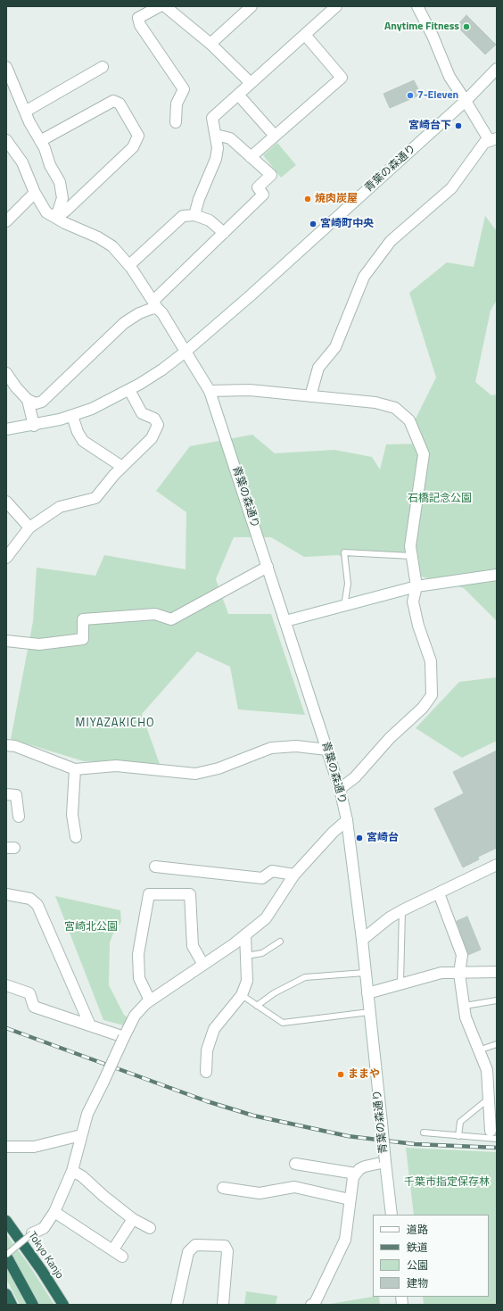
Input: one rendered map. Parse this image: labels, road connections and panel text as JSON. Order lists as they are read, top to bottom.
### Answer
{
  "streets": {
    "highway": ["Tokyo Kanjo"],
    "street": ["青葉の森通り"]
  },
  "districts": ["MIYAZAKICHO"],
  "parks": ["石橋記念公園", "宮崎北公園", "千葉市指定保存林"],
  "places": [
    "Anytime Fitness",
    "7-Eleven",
    "宮崎台下",
    "焼肉炭屋",
    "宮崎町中央",
    "宮崎台",
    "ままや"
  ],
  "legend": [
    "道路",
    "鉄道",
    "公園",
    "建物"
  ]
}
